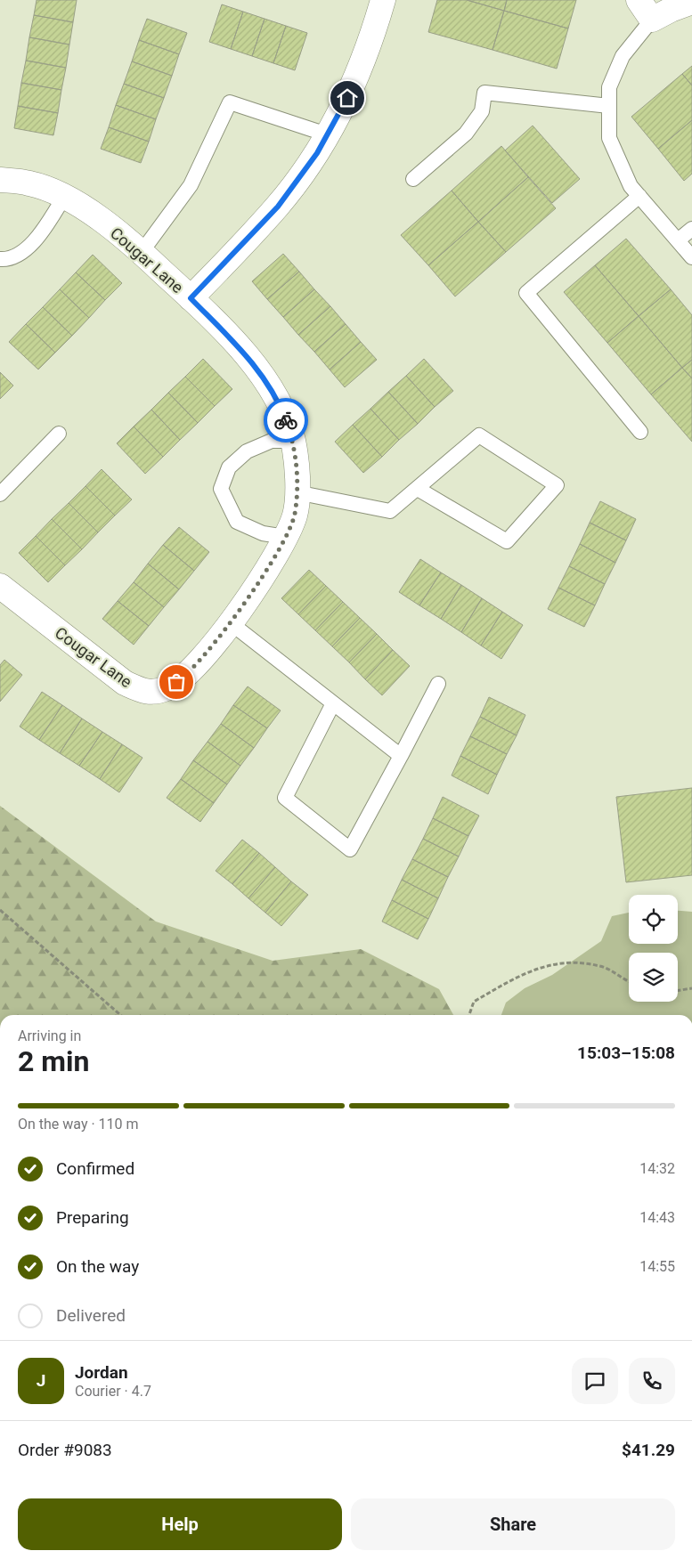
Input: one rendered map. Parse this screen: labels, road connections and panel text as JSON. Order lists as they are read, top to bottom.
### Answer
{
  "streets": {
    "street": ["Cougar Lane"]
  },
  "page": {
    "heading": ["2 min", "Arriving in", "15:03–15:08"],
    "panel": [
      "Jordan",
      "Courier · 4.7",
      "Order #9083",
      "$41.29"
    ],
    "bar": "On the way · 110 m",
    "list": [
      ["Confirmed", "14:32"],
      ["Preparing", "14:43"],
      ["On the way", "14:55"],
      "Delivered"
    ],
    "round": "J",
    "buttons": ["Help", "Share"]
  }
}
